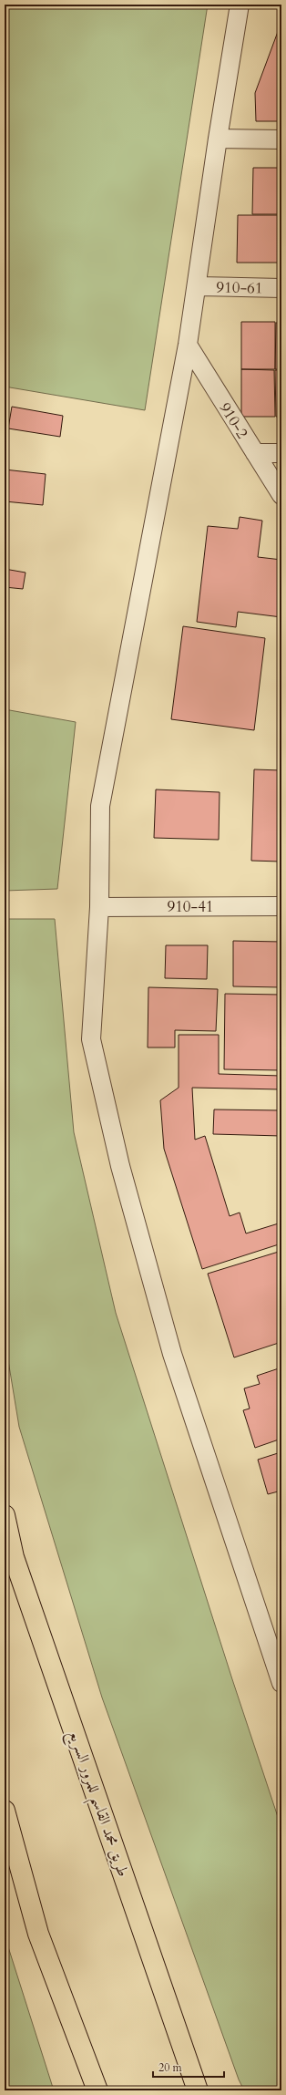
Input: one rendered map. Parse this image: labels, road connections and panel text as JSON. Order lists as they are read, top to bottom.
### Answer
{
  "streets": {
    "highway": ["طريق محمد القاسم للمرور السريع"],
    "street": ["910-61", "910-2", "910-41"]
  },
  "scale_bar": "20 m"
}
